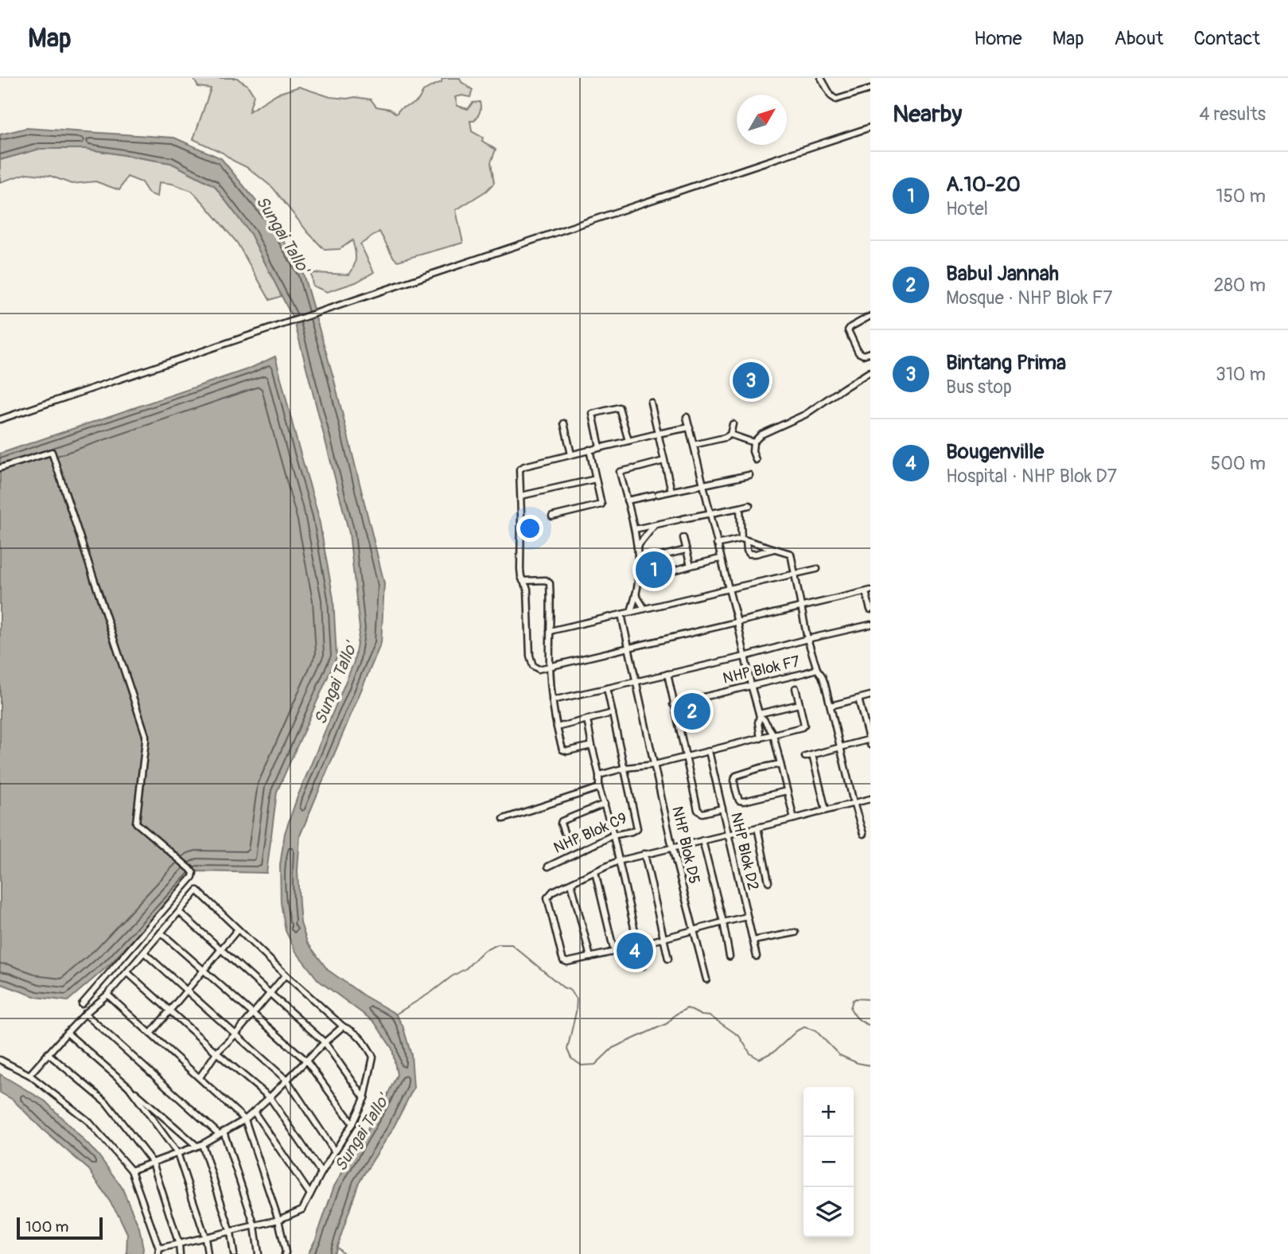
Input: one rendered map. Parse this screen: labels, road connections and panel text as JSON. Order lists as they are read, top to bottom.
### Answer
{
  "streets": {
    "street": [
      "NHP Blok F7",
      "NHP Blok C9",
      "NHP Blok D5",
      "NHP Blok D2"
    ]
  },
  "water": ["Sungai Tallo'"],
  "scale_bar": "100 m",
  "north": "top right",
  "page": {
    "header": "Map",
    "nav": [
      "Home",
      "Map",
      "About",
      "Contact"
    ],
    "heading": ["Nearby", "4 results"],
    "list": [
      {
        "mark": "1",
        "name": "A.10-20",
        "note": "Hotel",
        "value": "150 m"
      },
      {
        "mark": "2",
        "name": "Babul Jannah",
        "note": "Mosque · NHP Blok F7",
        "value": "280 m"
      },
      {
        "mark": "3",
        "name": "Bintang Prima",
        "note": "Bus stop",
        "value": "310 m"
      },
      {
        "mark": "4",
        "name": "Bougenville",
        "note": "Hospital · NHP Blok D7",
        "value": "500 m"
      }
    ],
    "pins": [
      "3",
      "1",
      "2",
      "4"
    ],
    "map_buttons": ["+", "−"],
    "scale": "100 m"
  }
}
